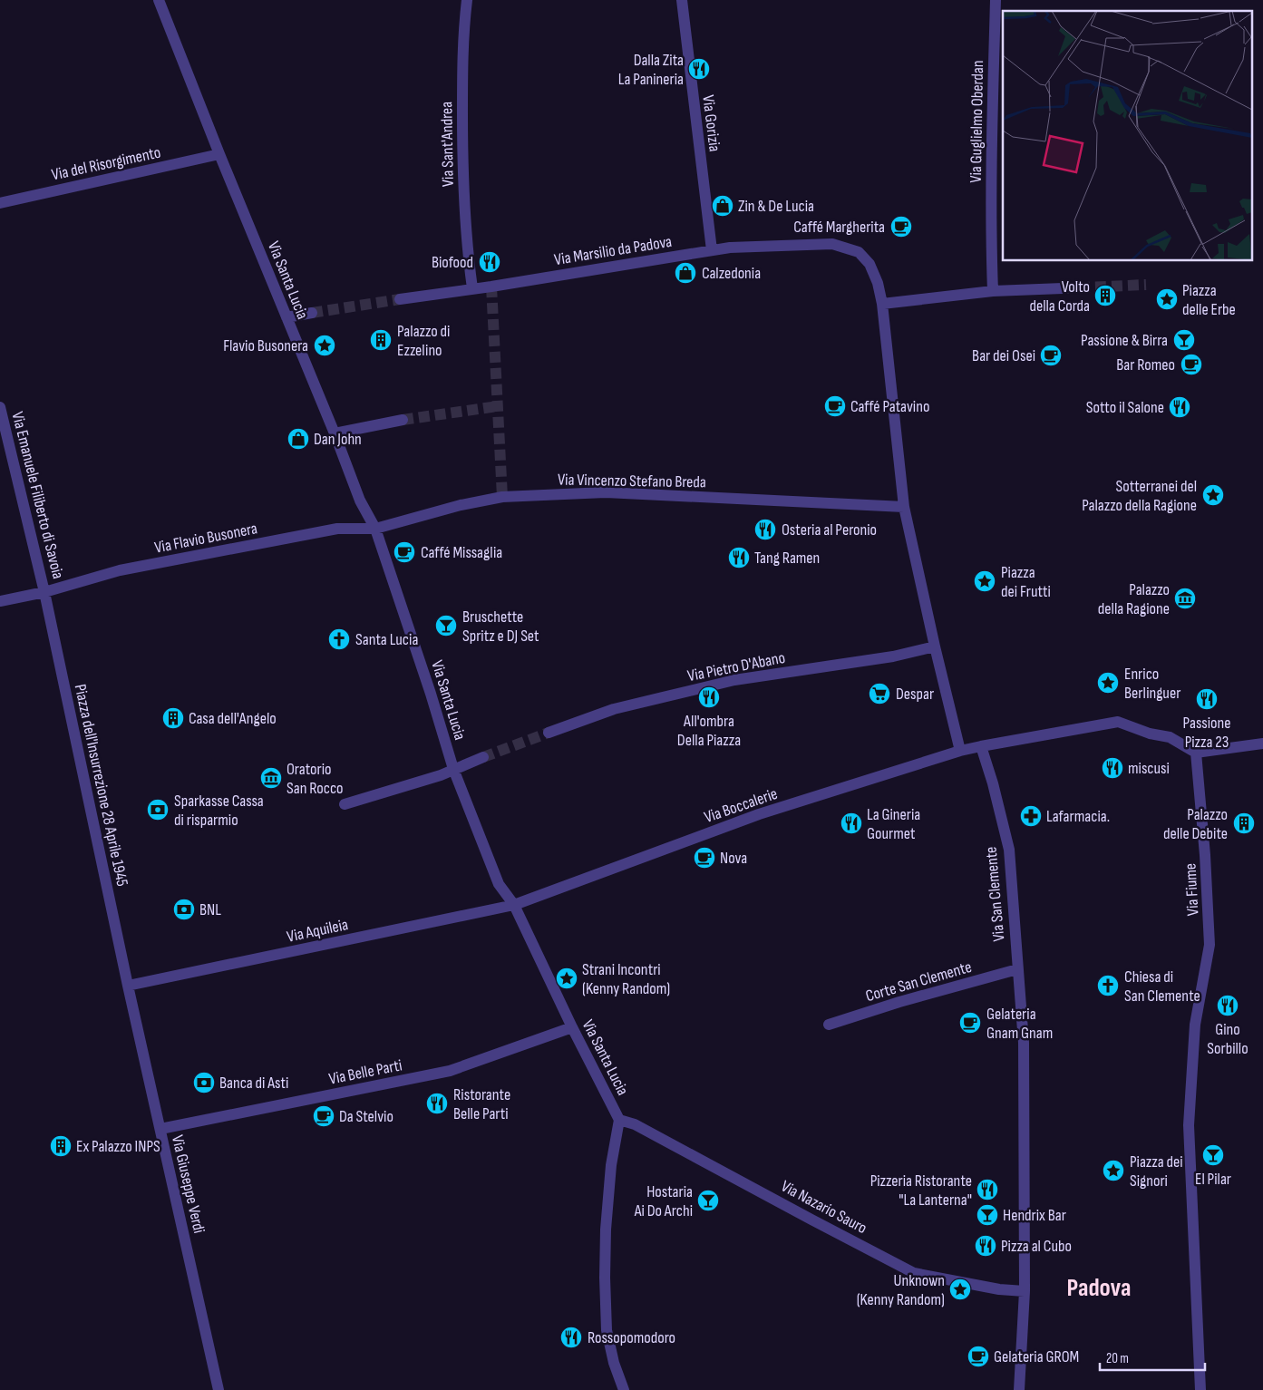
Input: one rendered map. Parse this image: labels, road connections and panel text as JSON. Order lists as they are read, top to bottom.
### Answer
{
  "streets": {
    "street": [
      "Via Guglielmo Oberdan",
      "Via Gorizia",
      "Via Sant'Andrea",
      "Via del Risorgimento",
      "Via Marsilio da Padova",
      "Via Santa Lucia",
      "Via Vincenzo Stefano Breda",
      "Via Emanuele Filiberto di Savoia",
      "Via Flavio Busonera",
      "Via Pietro D'Abano",
      "Piazza dell'Insurrezione 28 Aprile 1945",
      "Via Boccalerie",
      "Via Fiume",
      "Via San Clemente",
      "Via Aquileia",
      "Corte San Clemente",
      "Via Belle Parti",
      "Via Giuseppe Verdi",
      "Via Nazario Sauro"
    ]
  },
  "crossings": [
    ["Via Gorizia", "Via Marsilio da Padova"],
    ["Via Sant'Andrea", "Via Marsilio da Padova"],
    ["Via del Risorgimento", "Via Santa Lucia"],
    ["Via Santa Lucia", "Via Vincenzo Stefano Breda"],
    ["Via Santa Lucia", "Via Flavio Busonera"],
    ["Via Santa Lucia", "Via Boccalerie"],
    ["Via Santa Lucia", "Via Aquileia"],
    ["Via Santa Lucia", "Via Belle Parti"],
    ["Via Santa Lucia", "Via Nazario Sauro"],
    ["Via Vincenzo Stefano Breda", "Via Flavio Busonera"],
    ["Via Emanuele Filiberto di Savoia", "Via Flavio Busonera"],
    ["Via Emanuele Filiberto di Savoia", "Piazza dell'Insurrezione 28 Aprile 1945"],
    ["Via Flavio Busonera", "Piazza dell'Insurrezione 28 Aprile 1945"],
    ["Piazza dell'Insurrezione 28 Aprile 1945", "Via Aquileia"],
    ["Piazza dell'Insurrezione 28 Aprile 1945", "Via Giuseppe Verdi"],
    ["Via Boccalerie", "Via San Clemente"],
    ["Via Boccalerie", "Via Aquileia"],
    ["Via San Clemente", "Corte San Clemente"],
    ["Via San Clemente", "Via Nazario Sauro"],
    ["Via Aquileia", "Via Giuseppe Verdi"],
    ["Via Belle Parti", "Via Giuseppe Verdi"]
  ],
  "districts": ["Padova"],
  "places": {
    "restaurant": [
      "Dalla Zita La Panineria",
      "Biofood",
      "Sotto il Salone",
      "Osteria al Peronio",
      "Tang Ramen",
      "All'ombra Della Piazza",
      "Passione Pizza 23",
      "miscusi",
      "La Gineria Gourmet",
      "Gino Sorbillo",
      "Ristorante Belle Parti",
      "Pizzeria Ristorante \"La Lanterna\"",
      "Pizza al Cubo",
      "Rossopomodoro"
    ],
    "shop": ["Zin & De Lucia", "Calzedonia", "Dan John"],
    "cafe": [
      "Caffé Margherita",
      "Bar dei Osei",
      "Bar Romeo",
      "Caffé Patavino",
      "Caffé Missaglia",
      "Nova",
      "Gelateria Gnam Gnam",
      "Da Stelvio",
      "Gelateria GROM"
    ],
    "building": [
      "Volto della Corda",
      "Palazzo di Ezzelino",
      "Casa dell'Angelo",
      "Palazzo delle Debite",
      "Ex Palazzo INPS"
    ],
    "place": [
      "Piazza delle Erbe",
      "Flavio Busonera",
      "Sotterranei del Palazzo della Ragione",
      "Piazza dei Frutti",
      "Enrico Berlinguer",
      "Strani Incontri (Kenny Random)",
      "Piazza dei Signori",
      "Unknown (Kenny Random)"
    ],
    "bar": [
      "Passione & Birra",
      "Bruschette Spritz e DJ Set",
      "El Pilar",
      "Hostaria Ai Do Archi",
      "Hendrix Bar"
    ],
    "museum": ["Palazzo della Ragione", "Oratorio San Rocco"],
    "church": ["Santa Lucia", "Chiesa di San Clemente"],
    "supermarket": ["Despar"],
    "bank": ["Sparkasse Cassa di risparmio", "BNL", "Banca di Asti"],
    "pharmacy": ["Lafarmacia."]
  },
  "scale_bar": "20 m"
}
